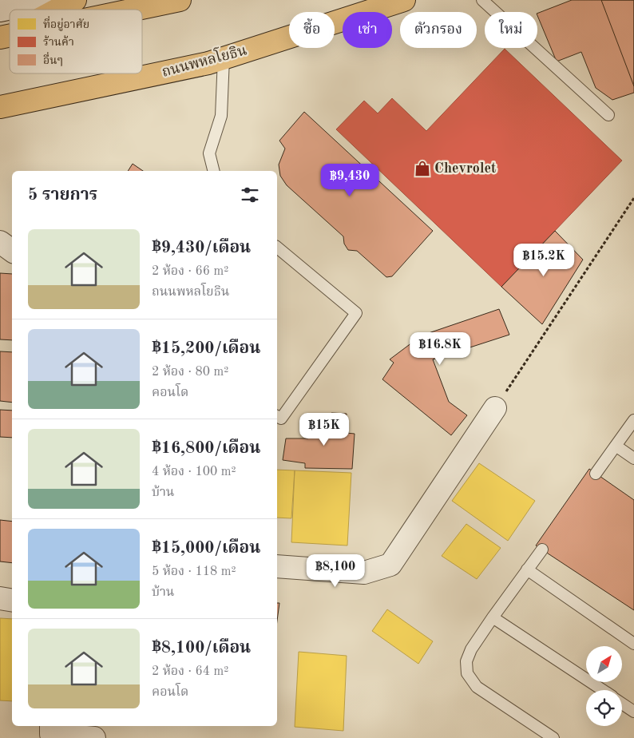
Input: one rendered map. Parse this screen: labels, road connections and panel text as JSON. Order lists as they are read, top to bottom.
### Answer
{
  "streets": {
    "main road": ["ถนนพหลโยธิน"]
  },
  "places": {
    "shop": ["Chevrolet"]
  },
  "legend": ["ที่อยู่อาศัย", "ร้านค้า", "อื่นๆ"],
  "north": "top right",
  "page": {
    "chip": [
      "ซื้อ",
      "เช่า",
      "ตัวกรอง",
      "ใหม่"
    ],
    "price": [
      "฿9,430",
      "฿15.2K",
      "฿16.8K",
      "฿15K",
      "฿8,100"
    ],
    "heading": "5 รายการ",
    "list": [
      {
        "name": "฿9,430/เดือน",
        "note": "2 ห้อง · 66 m² · ถนนพหลโยธิน"
      },
      {
        "name": "฿15,200/เดือน",
        "note": "2 ห้อง · 80 m² · คอนโด"
      },
      {
        "name": "฿16,800/เดือน",
        "note": "4 ห้อง · 100 m² · บ้าน"
      },
      {
        "name": "฿15,000/เดือน",
        "note": "5 ห้อง · 118 m² · บ้าน"
      },
      {
        "name": "฿8,100/เดือน",
        "note": "2 ห้อง · 64 m² · คอนโด"
      }
    ]
  }
}
